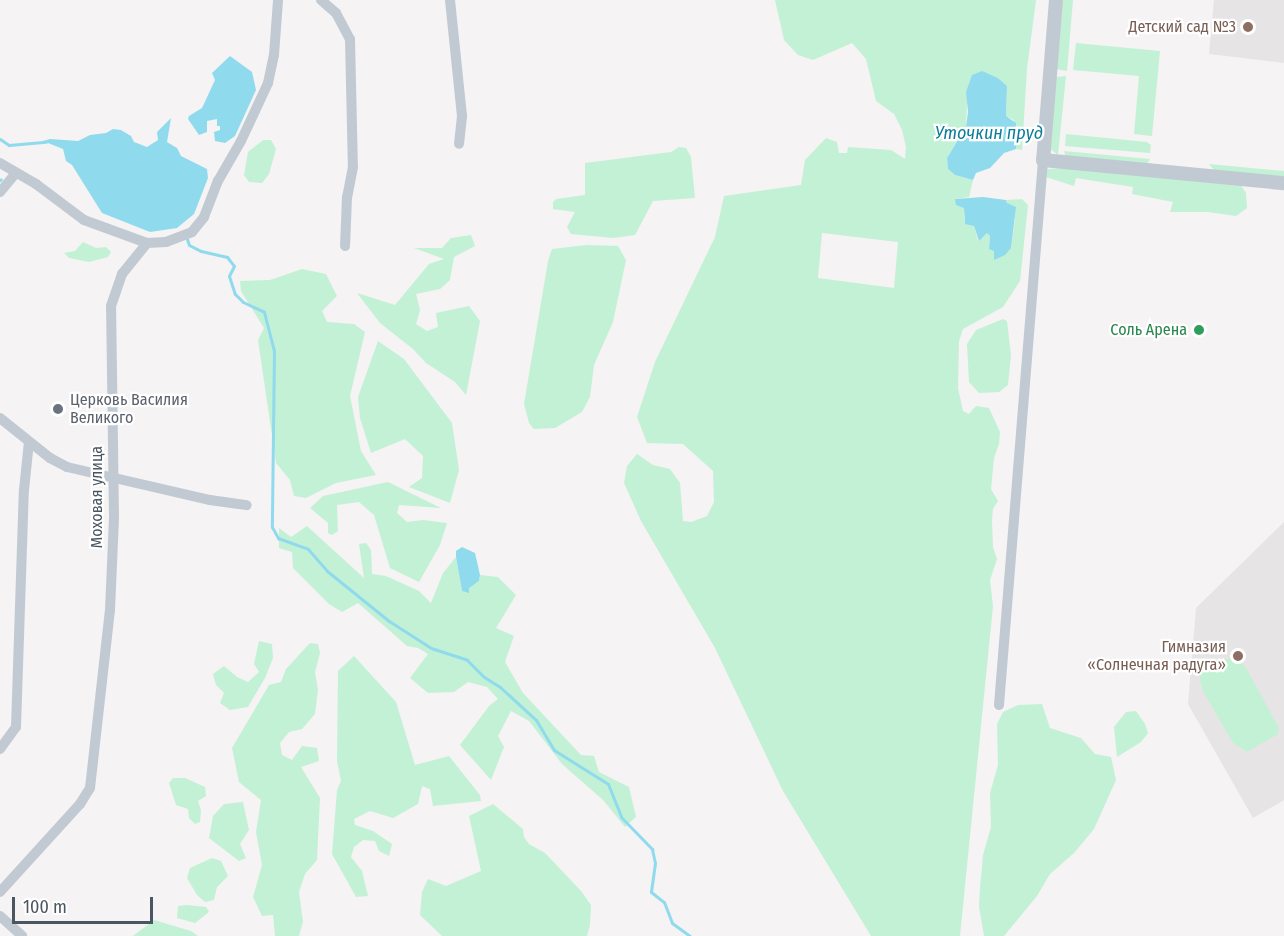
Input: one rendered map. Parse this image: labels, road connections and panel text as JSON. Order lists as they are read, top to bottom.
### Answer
{
  "streets": {
    "street": ["Моховая улица"]
  },
  "water": ["Уточкин пруд"],
  "places": [
    "Детский сад №3",
    "Соль Арена",
    "Церковь Василия Великого",
    "Гимназия «Солнечная радуга»"
  ],
  "scale_bar": "100 m"
}
